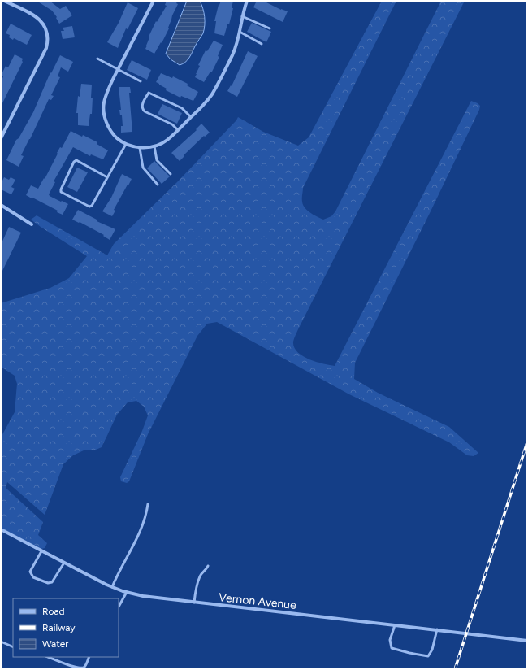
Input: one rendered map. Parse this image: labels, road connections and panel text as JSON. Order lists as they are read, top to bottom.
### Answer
{
  "streets": {
    "street": ["Vernon Avenue"]
  },
  "legend": ["Road", "Railway", "Water"]
}
